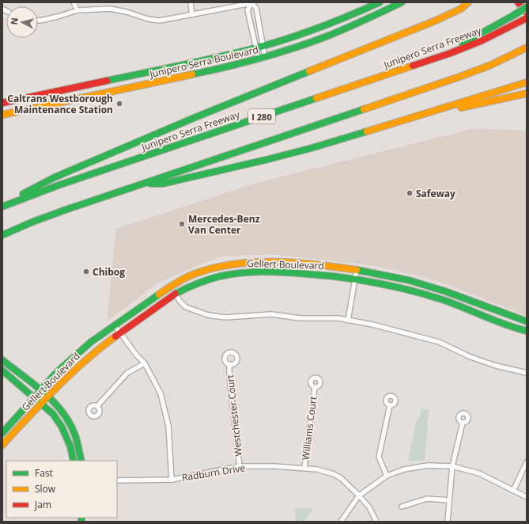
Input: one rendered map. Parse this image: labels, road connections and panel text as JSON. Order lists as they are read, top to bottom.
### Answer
{
  "streets": {
    "main road": [
      "Junipero Serra Freeway",
      "Junipero Serra Boulevard",
      "I 280",
      "Gellert Boulevard"
    ],
    "street": ["Westchester Court", "Williams Court", "Radburn Drive"]
  },
  "crossings": [
    ["Westchester Court", "Radburn Drive"],
    ["Williams Court", "Radburn Drive"]
  ],
  "places": [
    "Caltrans Westborough Maintenance Station",
    "Safeway",
    "Mercedes-Benz Van Center",
    "Chibog"
  ],
  "legend": ["Fast", "Slow", "Jam"],
  "north": "left"
}
